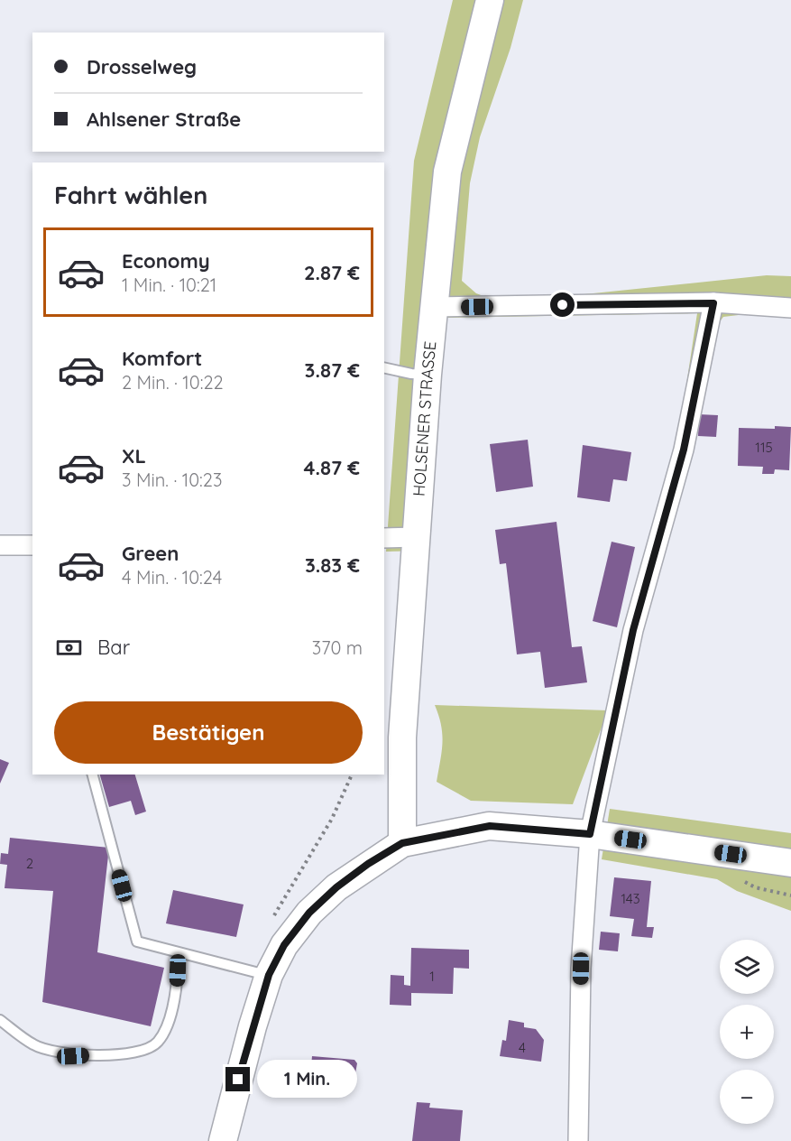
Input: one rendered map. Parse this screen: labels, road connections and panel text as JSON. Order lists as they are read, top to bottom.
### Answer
{
  "streets": {
    "street": ["HOLSENER STRASSE"]
  },
  "house_numbers": [
    "115",
    "2",
    "143",
    "1",
    "4"
  ],
  "page": {
    "banner": ["Drosselweg", "Ahlsener Straße"],
    "heading": "Fahrt wählen",
    "list": [
      {
        "name": "Economy",
        "note": "1 Min. · 10:21",
        "value": "2.87 €"
      },
      {
        "name": "Komfort",
        "note": "2 Min. · 10:22",
        "value": "3.87 €"
      },
      {
        "name": "XL",
        "note": "3 Min. · 10:23",
        "value": "4.87 €"
      },
      {
        "name": "Green",
        "note": "4 Min. · 10:24",
        "value": "3.83 €"
      }
    ],
    "pay": ["Bar", "370 m"],
    "buttons": "Bestätigen",
    "map_buttons": ["+", "−"],
    "bubble": "1 Min."
  }
}
